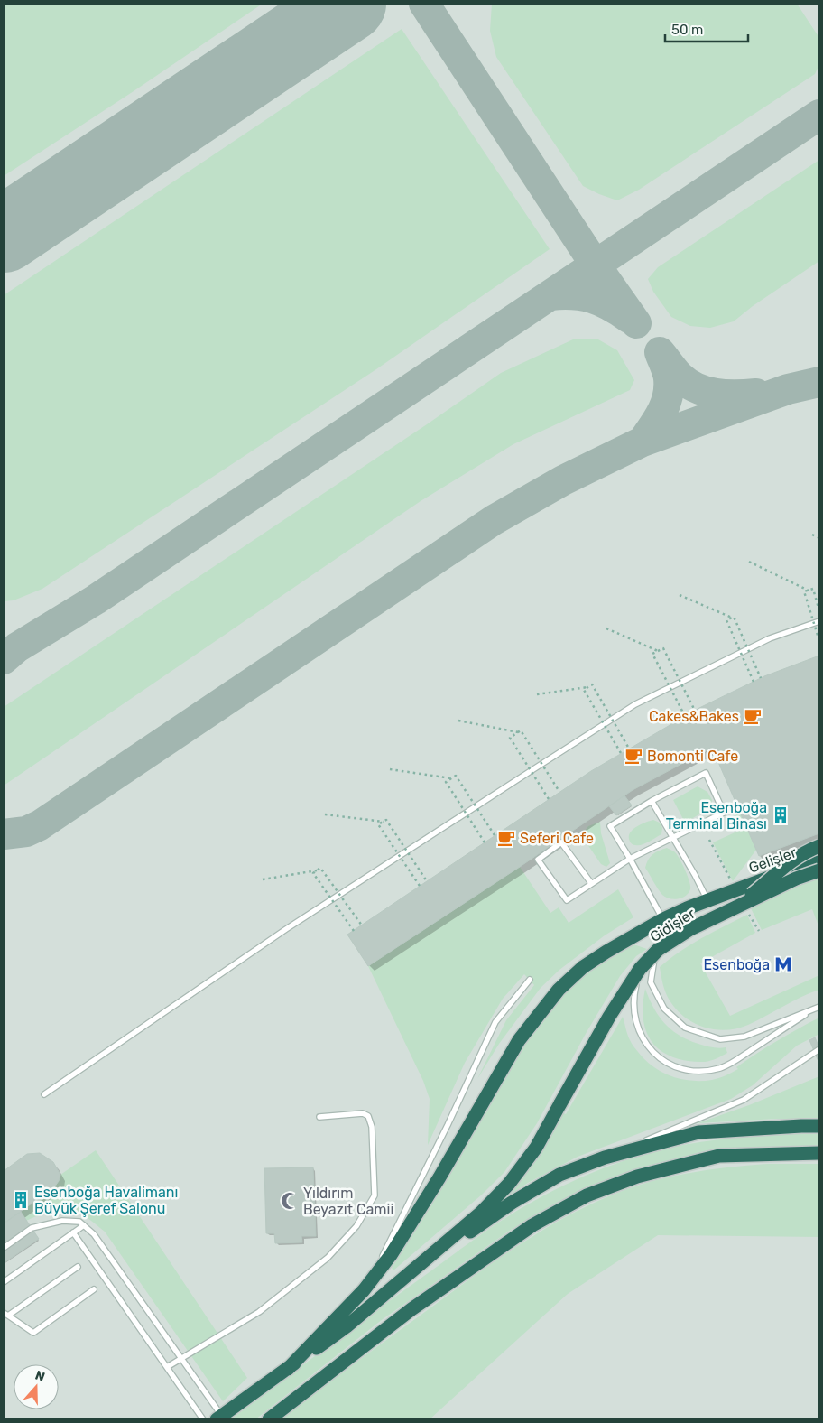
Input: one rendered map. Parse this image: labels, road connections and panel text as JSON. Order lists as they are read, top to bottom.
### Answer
{
  "streets": {
    "highway": ["Gelişler", "Gidişler"]
  },
  "places": {
    "cafe": ["Cakes&Bakes", "Bomonti Cafe", "Seferi Cafe"],
    "building": ["Esenboğa Terminal Binası", "Esenboğa Havalimanı Büyük Şeref Salonu"],
    "metro station": ["Esenboğa"],
    "mosque": ["Yıldırım Beyazıt Camii"]
  },
  "scale_bar": "50 m",
  "north": "top"
}
